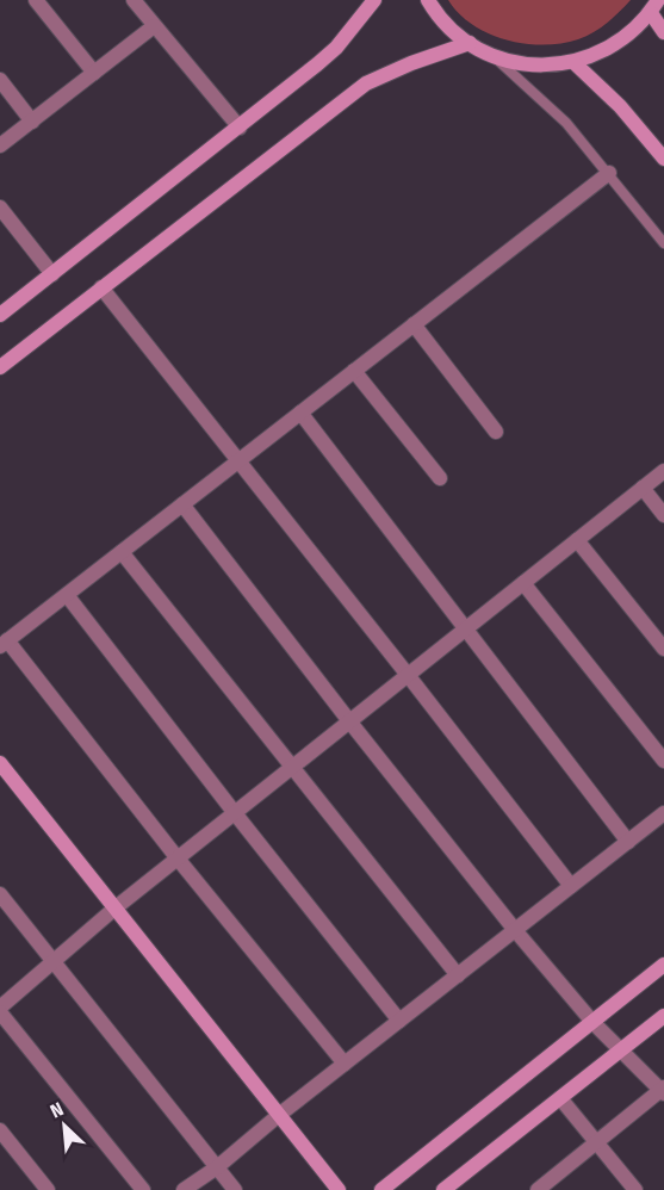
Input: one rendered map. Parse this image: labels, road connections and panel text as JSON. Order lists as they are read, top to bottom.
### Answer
{
  "north": "top left"
}
